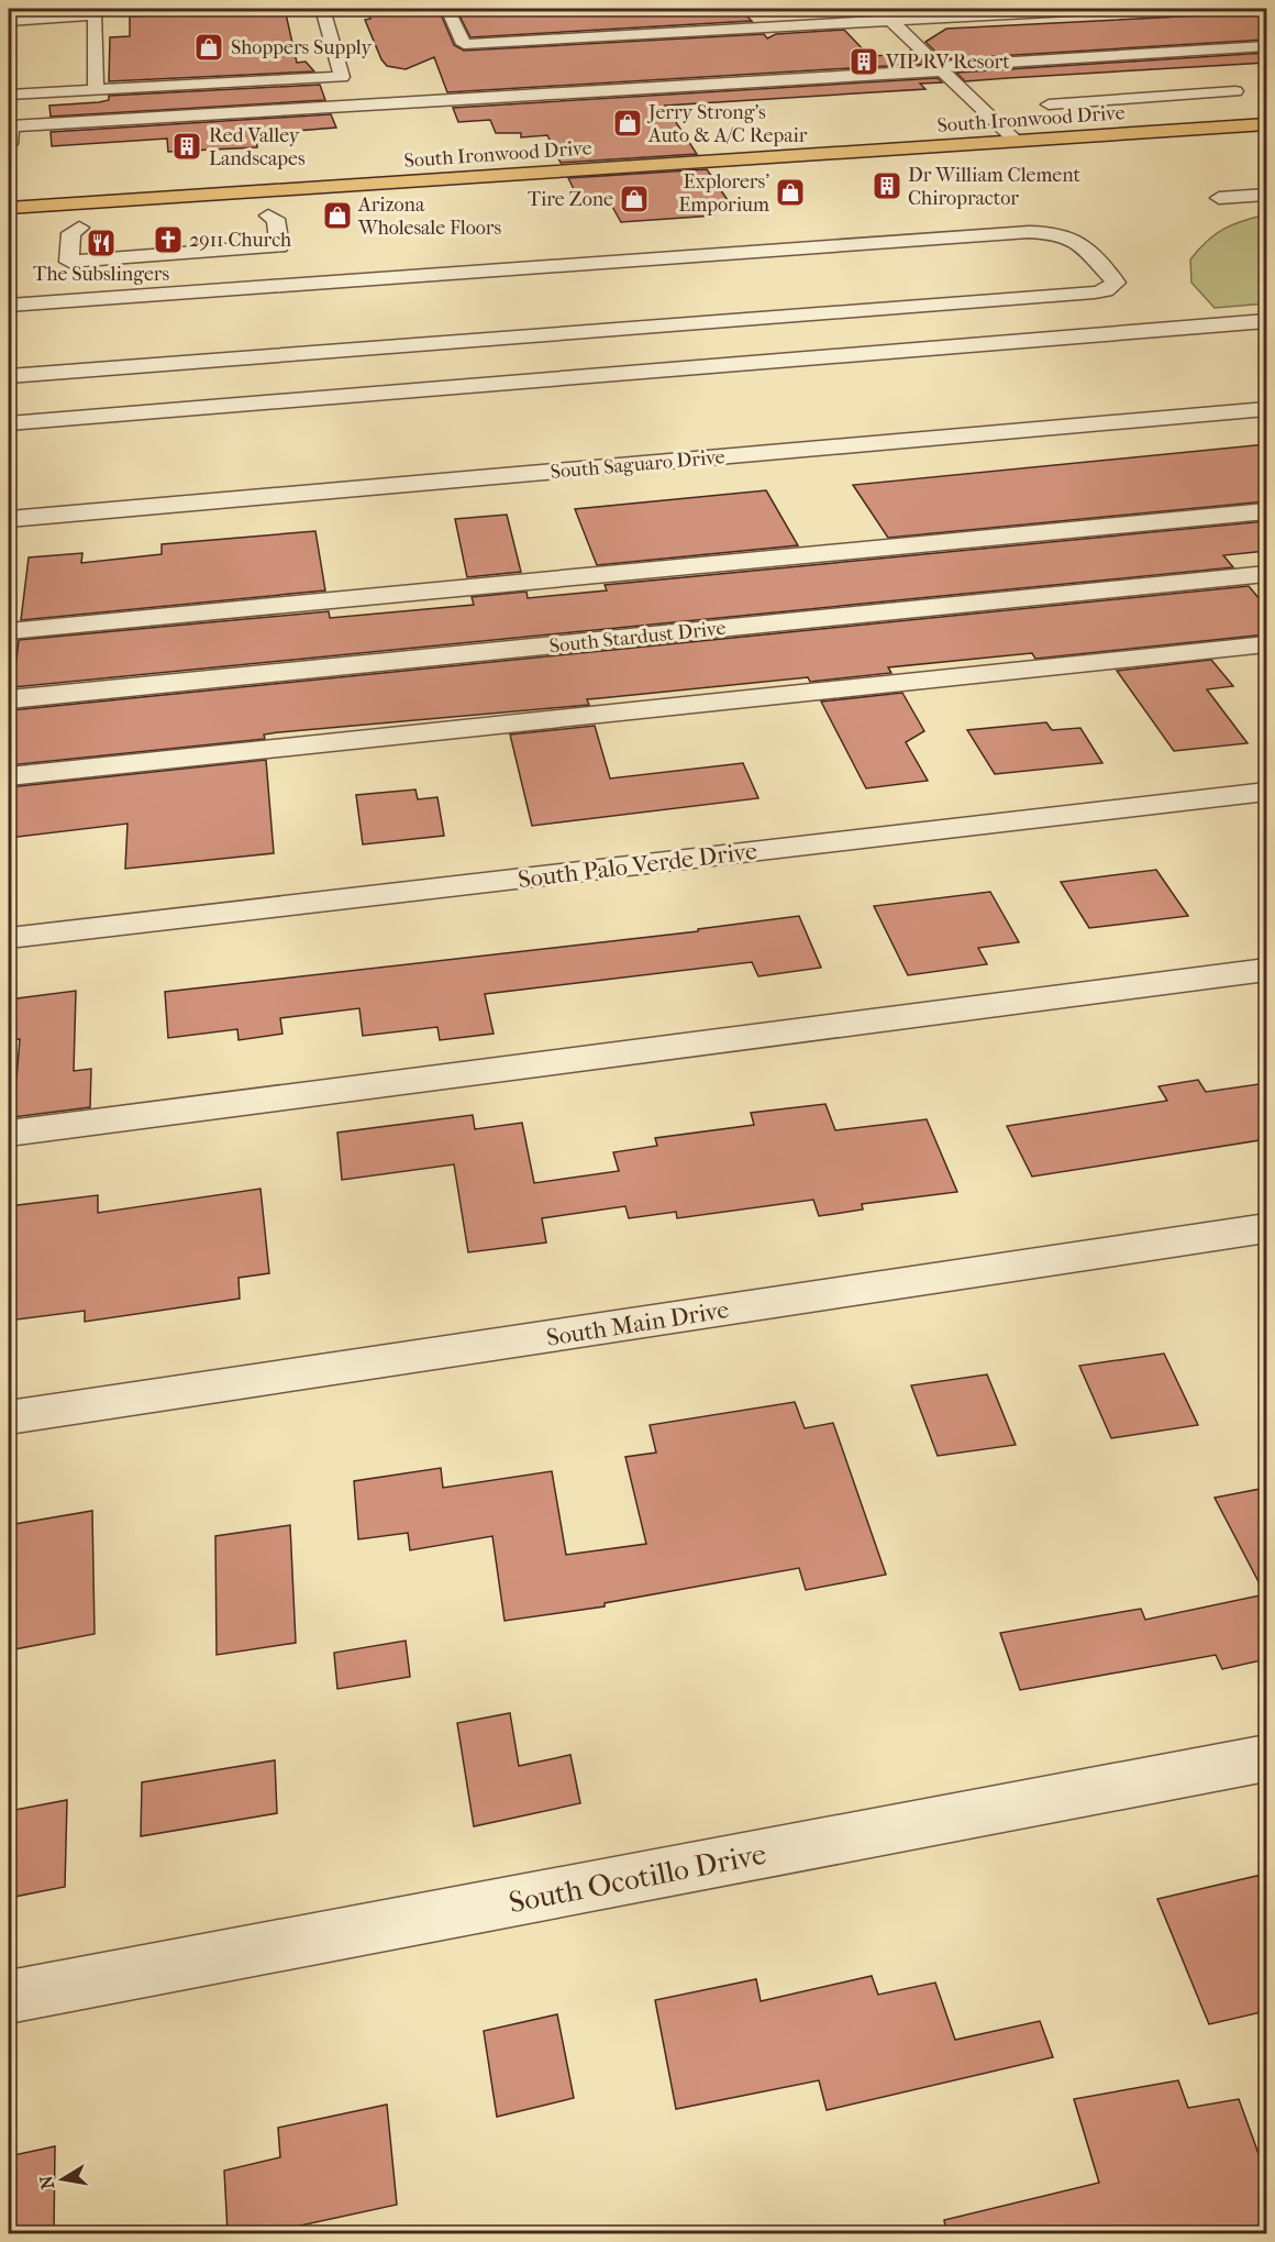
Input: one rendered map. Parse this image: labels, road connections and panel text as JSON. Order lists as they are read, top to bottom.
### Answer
{
  "streets": {
    "main road": ["South Ironwood Drive"],
    "street": [
      "South Saguaro Drive",
      "South Stardust Drive",
      "South Palo Verde Drive",
      "South Main Drive",
      "South Ocotillo Drive"
    ]
  },
  "places": {
    "shop": [
      "Shoppers Supply",
      "Jerry Strong's Auto & A/C Repair",
      "Explorers' Emporium",
      "Tire Zone",
      "Arizona Wholesale Floors"
    ],
    "building": ["VIP RV Resort", "Red Valley Landscapes", "Dr William Clement Chiropractor"],
    "church": ["2911 Church"],
    "restaurant": ["The Subslingers"]
  },
  "north": "left"
}
